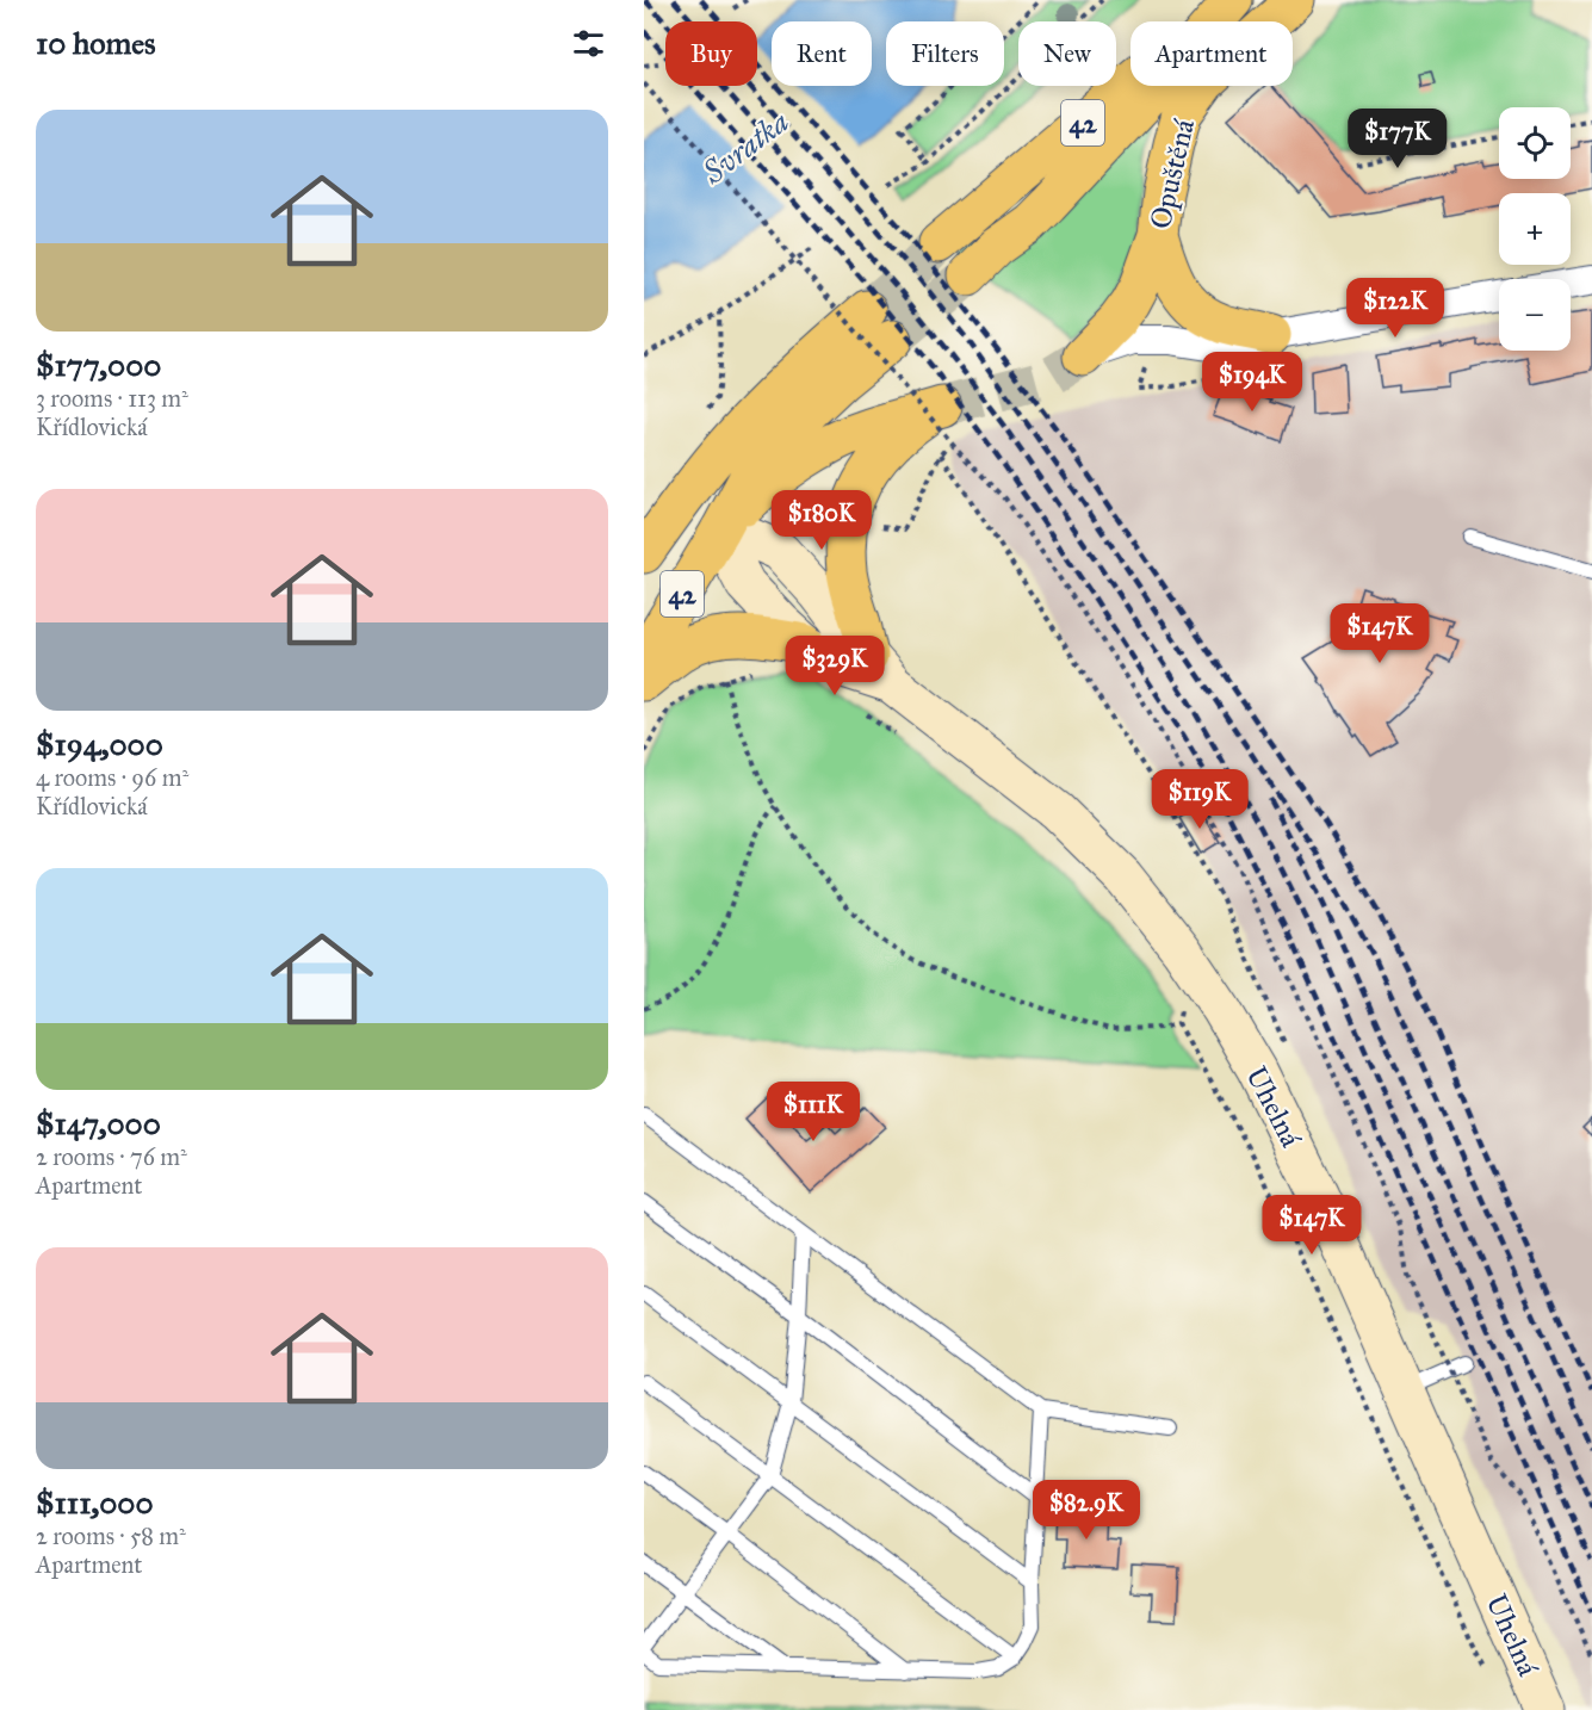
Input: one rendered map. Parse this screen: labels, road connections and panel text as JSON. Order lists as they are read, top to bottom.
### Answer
{
  "streets": {
    "main road": ["42", "Opuštěná", "Uhelná"]
  },
  "crossings": [
    ["42", "Uhelná"]
  ],
  "water": ["Svratka"],
  "page": {
    "heading": "10 homes",
    "chip": [
      "Buy",
      "Rent",
      "Filters",
      "New",
      "Apartment"
    ],
    "list": [
      {
        "name": "$177,000",
        "note": "3 rooms · 113 m² · Křídlovická"
      },
      {
        "name": "$194,000",
        "note": "4 rooms · 96 m² · Křídlovická"
      },
      {
        "name": "$147,000",
        "note": "2 rooms · 76 m² · Apartment"
      },
      {
        "name": "$111,000",
        "note": "2 rooms · 58 m² · Apartment"
      }
    ],
    "map_buttons": ["+", "−"],
    "price": [
      "$177K",
      "$122K",
      "$194K",
      "$180K",
      "$147K",
      "$329K",
      "$119K",
      "$111K",
      "$147K",
      "$82.9K"
    ]
  }
}
